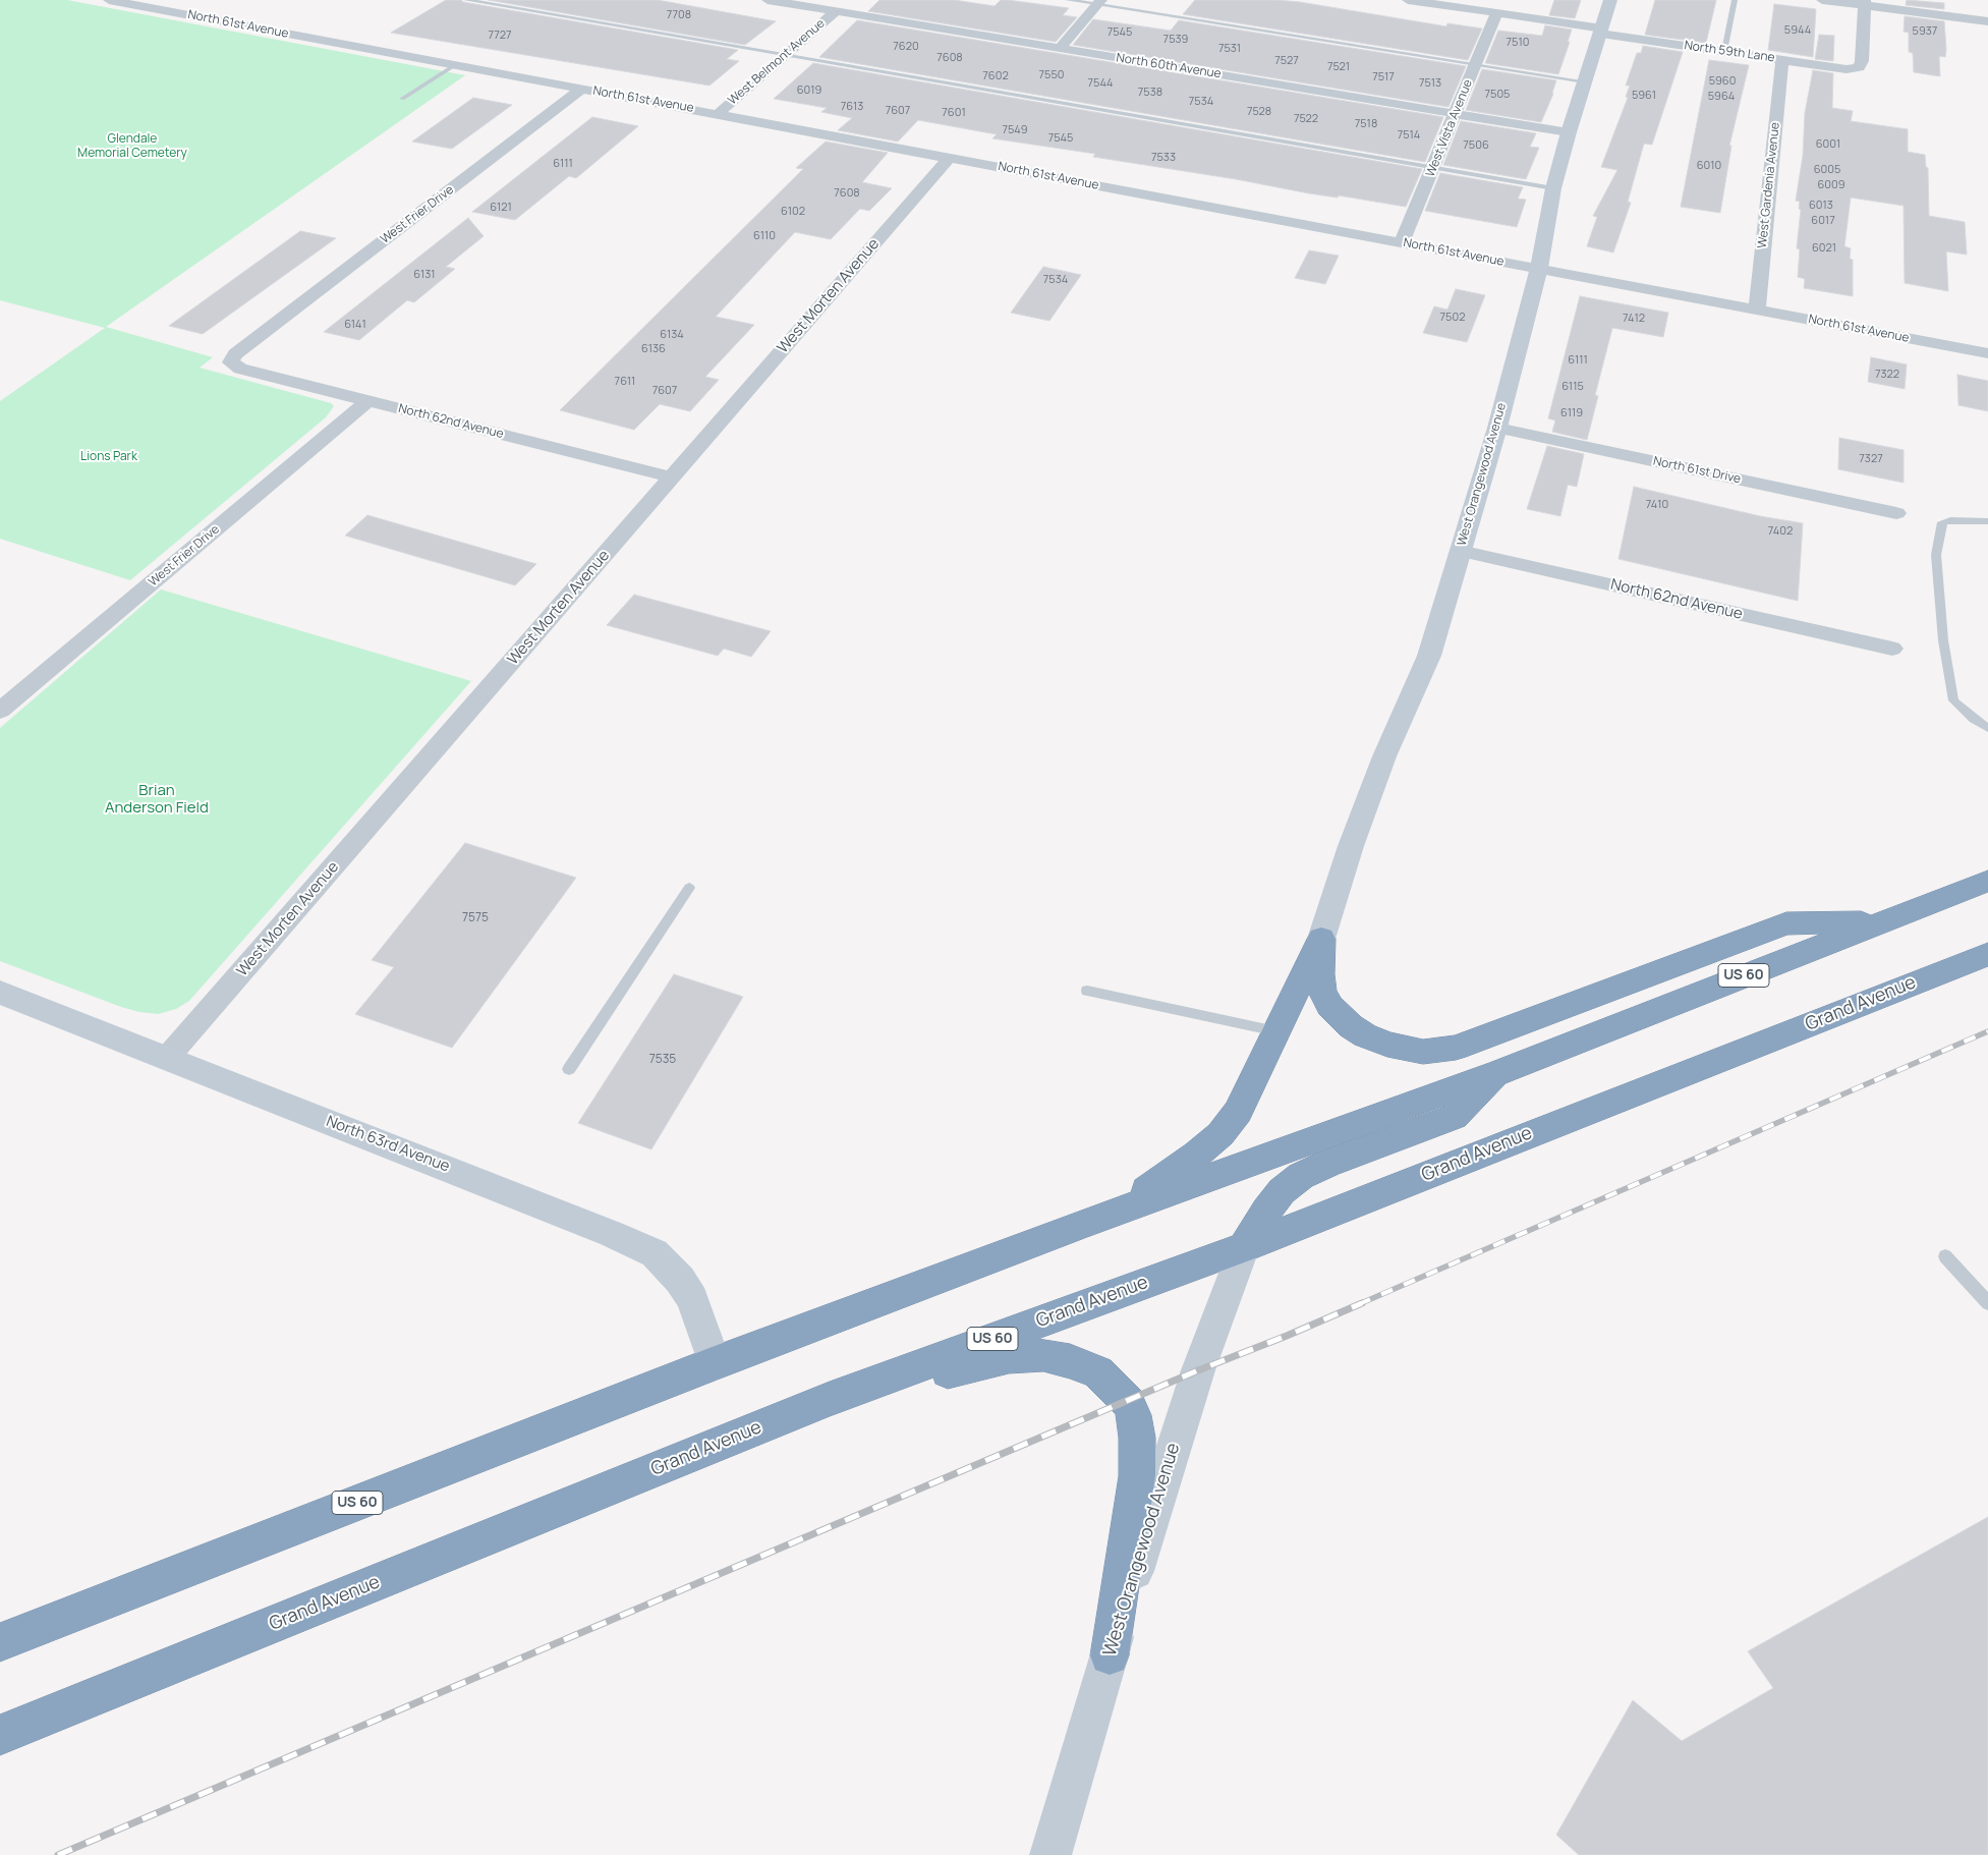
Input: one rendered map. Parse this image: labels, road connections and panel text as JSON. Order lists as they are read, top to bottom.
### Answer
{
  "streets": {
    "highway": ["US 60", "Grand Avenue"],
    "street": [
      "North 61st Avenue",
      "North 59th Lane",
      "West Belmont Avenue",
      "North 60th Avenue",
      "West Vista Avenue",
      "West Gardenia Avenue",
      "West Frier Drive",
      "West Morten Avenue",
      "North 62nd Avenue",
      "North 61st Drive",
      "West Orangewood Avenue",
      "North 63rd Avenue"
    ]
  },
  "crossings": [
    ["North 61st Avenue", "West Belmont Avenue"],
    ["North 61st Avenue", "West Vista Avenue"],
    ["North 61st Avenue", "West Gardenia Avenue"],
    ["North 61st Avenue", "West Frier Drive"],
    ["North 61st Avenue", "West Morten Avenue"],
    ["North 61st Avenue", "West Orangewood Avenue"],
    ["North 59th Lane", "West Vista Avenue"],
    ["North 59th Lane", "West Gardenia Avenue"],
    ["North 59th Lane", "West Orangewood Avenue"],
    ["West Belmont Avenue", "North 60th Avenue"],
    ["North 60th Avenue", "West Vista Avenue"],
    ["North 60th Avenue", "West Orangewood Avenue"],
    ["West Frier Drive", "North 62nd Avenue"],
    ["West Morten Avenue", "North 62nd Avenue"],
    ["West Morten Avenue", "North 63rd Avenue"],
    ["North 62nd Avenue", "West Orangewood Avenue"],
    ["North 61st Drive", "West Orangewood Avenue"],
    ["West Orangewood Avenue", "Grand Avenue"],
    ["US 60", "North 63rd Avenue"]
  ],
  "parks": ["Glendale Memorial Cemetery", "Lions Park", "Brian Anderson Field"],
  "house_numbers": [
    "7708",
    "5944",
    "5937",
    "7545",
    "7727",
    "7539",
    "7510",
    "7620",
    "7531",
    "7608",
    "7527",
    "7521",
    "7550",
    "7602",
    "7517",
    "5960",
    "7544",
    "7513",
    "6019",
    "7538",
    "7505",
    "5961",
    "5964",
    "7534",
    "7613",
    "7607",
    "7528",
    "7601",
    "7522",
    "7518",
    "7549",
    "7514",
    "7545",
    "6001",
    "7506",
    "7533",
    "6111",
    "6010",
    "6005",
    "6009",
    "7608",
    "6013",
    "6121",
    "6102",
    "6017",
    "6110",
    "6021",
    "6131",
    "7534",
    "7502",
    "7412",
    "6141",
    "6134",
    "6136",
    "6111",
    "7322",
    "7611",
    "6115",
    "7607",
    "6119",
    "7327",
    "7410",
    "7402",
    "7575",
    "7535"
  ]
}
